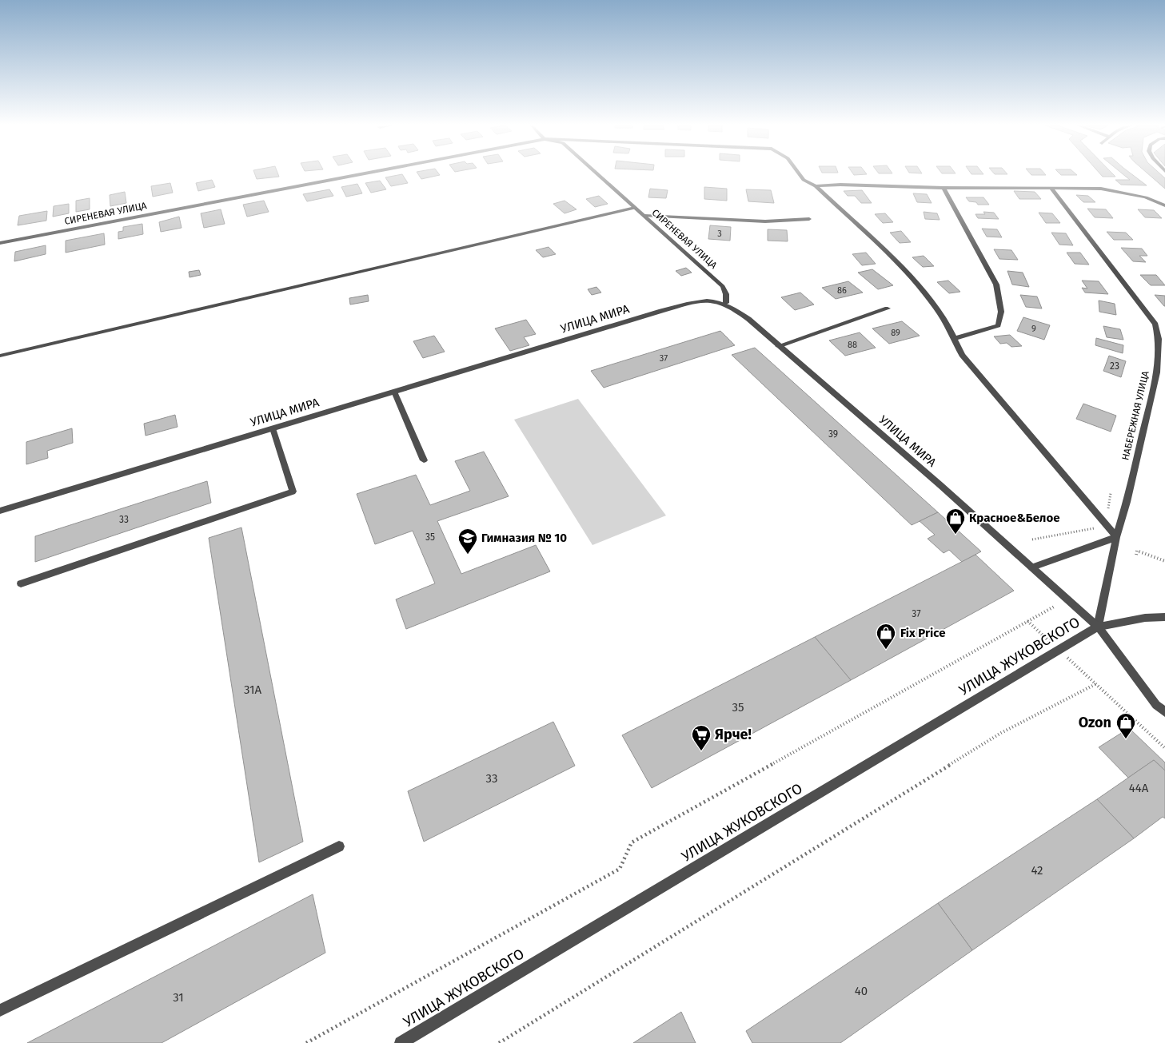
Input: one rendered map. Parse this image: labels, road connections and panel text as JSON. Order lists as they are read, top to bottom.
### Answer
{
  "streets": {
    "street": [
      "СИРЕНЕВАЯ УЛИЦА",
      "УЛИЦА МИРА",
      "НАБЕРЕЖНАЯ УЛИЦА",
      "УЛИЦА ЖУКОВСКОГО"
    ]
  },
  "crossings": [
    ["СИРЕНЕВАЯ УЛИЦА", "УЛИЦА МИРА"],
    ["УЛИЦА МИРА", "НАБЕРЕЖНАЯ УЛИЦА"],
    ["УЛИЦА МИРА", "УЛИЦА ЖУКОВСКОГО"],
    ["НАБЕРЕЖНАЯ УЛИЦА", "УЛИЦА ЖУКОВСКОГО"]
  ],
  "places": {
    "shop": ["Красное&Белое", "Fix Price", "Ozon"],
    "school or university": ["Гимназия № 10"],
    "supermarket": ["Ярче!"]
  },
  "house_numbers": [
    "3",
    "86",
    "9",
    "89",
    "88",
    "37",
    "23",
    "39",
    "33",
    "35",
    "37",
    "31А",
    "35",
    "33",
    "44А",
    "42",
    "40",
    "31"
  ]
}
